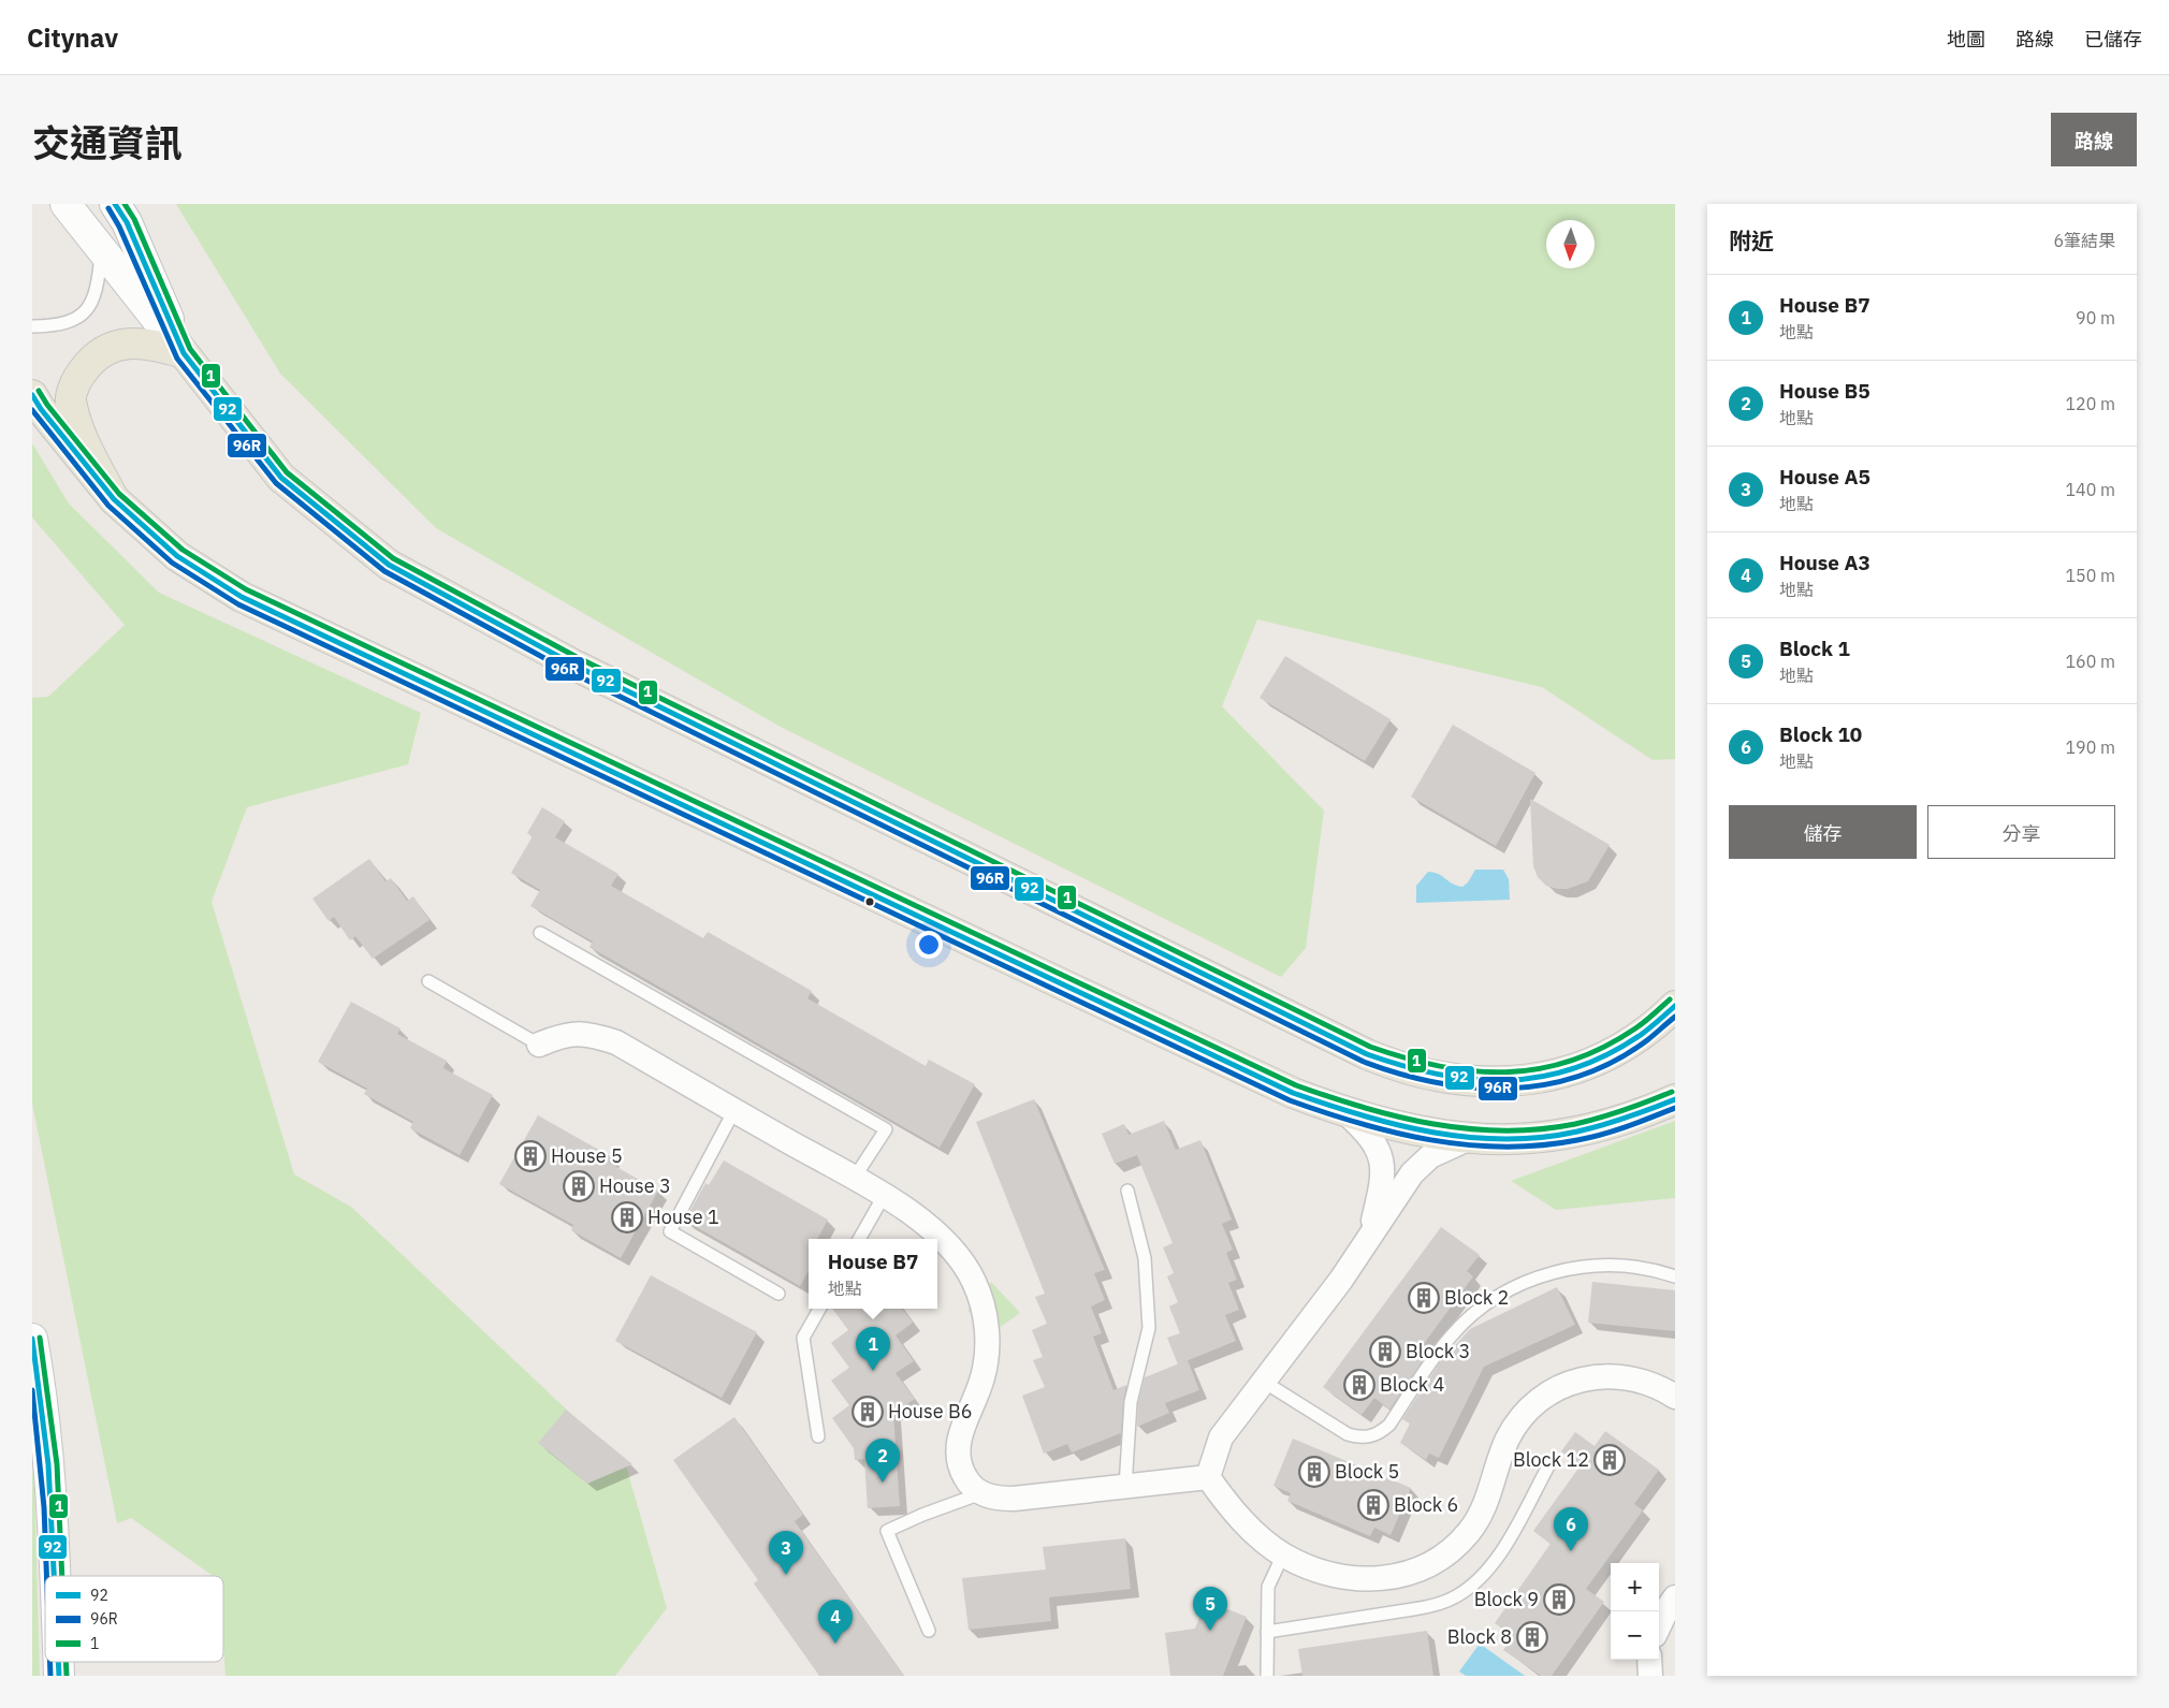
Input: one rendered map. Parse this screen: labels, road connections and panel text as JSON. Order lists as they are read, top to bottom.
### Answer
{
  "places": {
    "building": [
      "House 5",
      "House 3",
      "House 1",
      "Block 2",
      "Block 3",
      "Block 4",
      "House B6",
      "Block 12",
      "Block 5",
      "Block 6",
      "Block 9",
      "Block 8"
    ]
  },
  "lines": ["transit line 92", "transit line 1", "transit line 96R"],
  "legend": ["92", "96R", "1"],
  "north": "bottom",
  "page": {
    "header": "Citynav",
    "nav": ["地圖", "路線", "已儲存"],
    "title": "交通資訊",
    "buttons": [
      "路線",
      ["儲存", "分享"]
    ],
    "heading": ["附近", "6筆結果"],
    "list": [
      {
        "mark": "1",
        "name": "House B7",
        "note": "地點",
        "value": "90 m"
      },
      {
        "mark": "2",
        "name": "House B5",
        "note": "地點",
        "value": "120 m"
      },
      {
        "mark": "3",
        "name": "House A5",
        "note": "地點",
        "value": "140 m"
      },
      {
        "mark": "4",
        "name": "House A3",
        "note": "地點",
        "value": "150 m"
      },
      {
        "mark": "5",
        "name": "Block 1",
        "note": "地點",
        "value": "160 m"
      },
      {
        "mark": "6",
        "name": "Block 10",
        "note": "地點",
        "value": "190 m"
      }
    ],
    "popup": ["House B7", "地點"],
    "pins": [
      "1",
      "2",
      "6",
      "3",
      "5",
      "4"
    ],
    "map_buttons": ["+", "−"]
  }
}
